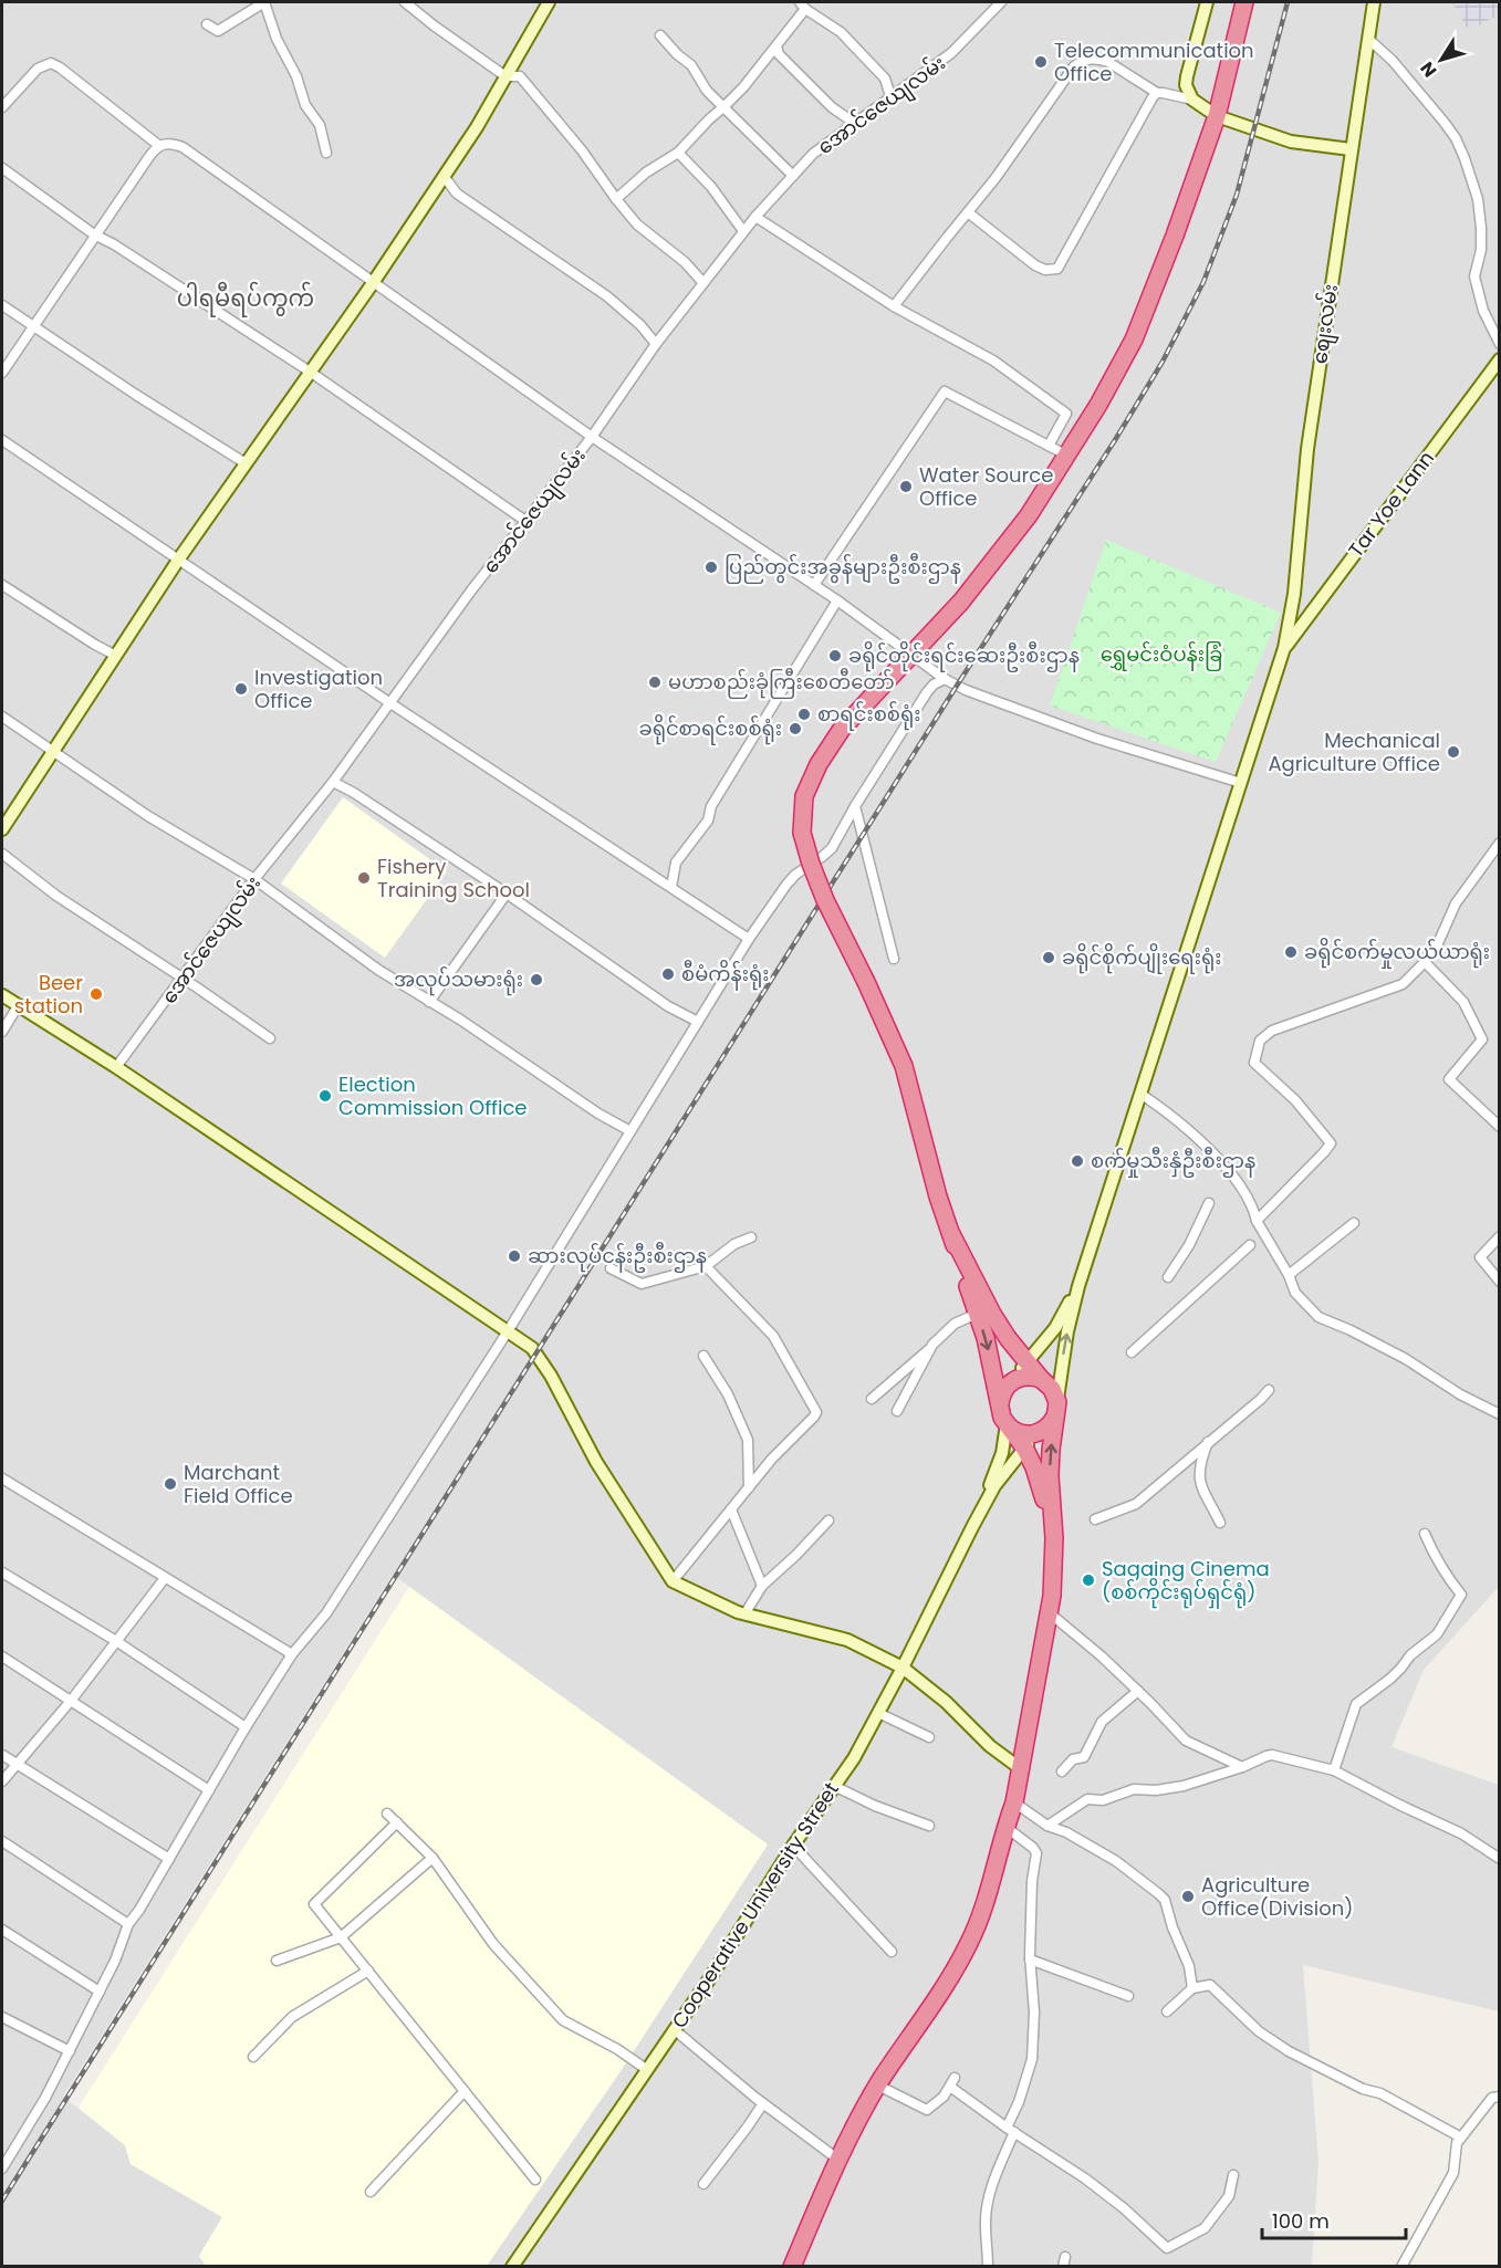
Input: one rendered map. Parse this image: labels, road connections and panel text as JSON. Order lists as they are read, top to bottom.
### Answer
{
  "streets": {
    "street": [
      "အောင်ဇေယျလမ်း",
      "စျေးလမ်း",
      "Tar Yoe Lann",
      "Cooperative University Street"
    ]
  },
  "crossings": [
    ["စျေးလမ်း", "Tar Yoe Lann"]
  ],
  "districts": ["ပါရမီရပ်ကွက်"],
  "parks": ["ရွှေမင်းဝံပန်းခြံ"],
  "places": [
    "Telecommunication Office",
    "Water Source Office",
    "ပြည်တွင်းအခွန်များဦးစီးဌာန",
    "ခရိုင်တိုင်းရင်းဆေးဦးစီးဌာန",
    "မဟာစည်းခုံကြီးစေတီတော်",
    "Investigation Office",
    "စာရင်းစစ်ရုံး",
    "ခရိုင်စာရင်းစစ်ရုံး",
    "Mechanical Agriculture Office",
    "Fishery Training School",
    "ခရိုင်စက်မှုလယ်ယာရုံး",
    "ခရိုင်စိုက်ပျိုးရေးရုံး",
    "စီမံကိန်းရုံး‌",
    "အလုပ်သမားရုံး",
    "Beer station",
    "Election Commission Office",
    "စက်မှုသီးနှံဦးစီးဌာန",
    "ဆားလုပ်ငန်းဦးစီးဌာန",
    "Marchant Field Office",
    "Sagaing Cinema (စစ်ကိုင်းရုပ်ရှင်ရုံ)",
    "Agriculture Office(Division)"
  ],
  "scale_bar": "100 m",
  "north": "bottom left"
}
